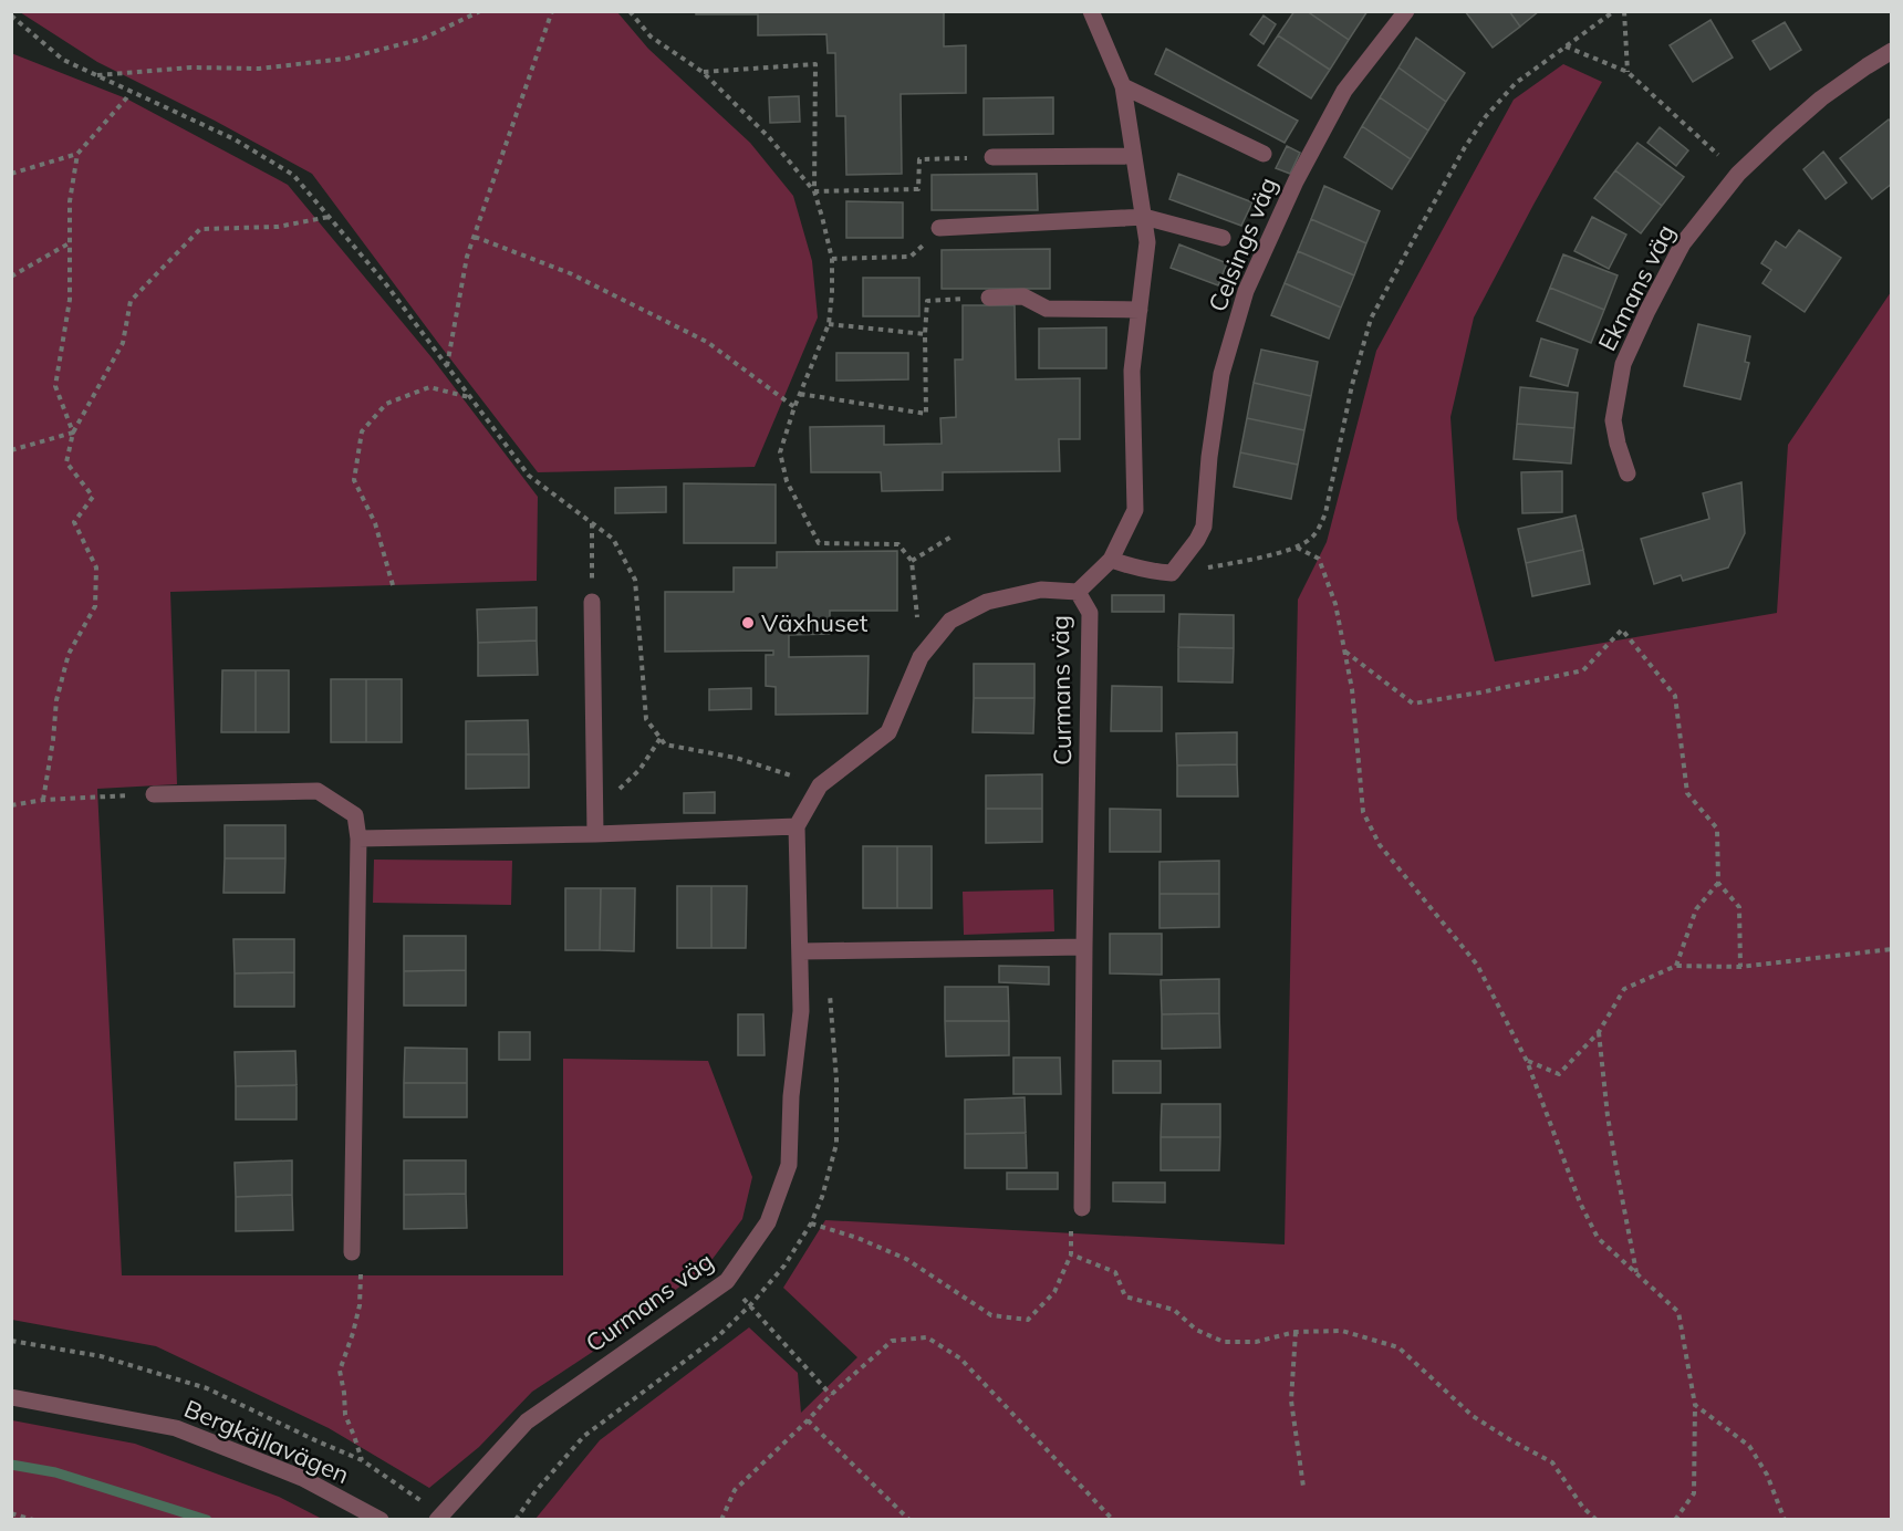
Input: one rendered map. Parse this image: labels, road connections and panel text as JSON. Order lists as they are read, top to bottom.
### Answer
{
  "streets": {
    "street": [
      "Celsings väg",
      "Ekmans väg",
      "Curmans väg",
      "Bergkällavägen"
    ]
  },
  "places": ["Växhuset"]
}
